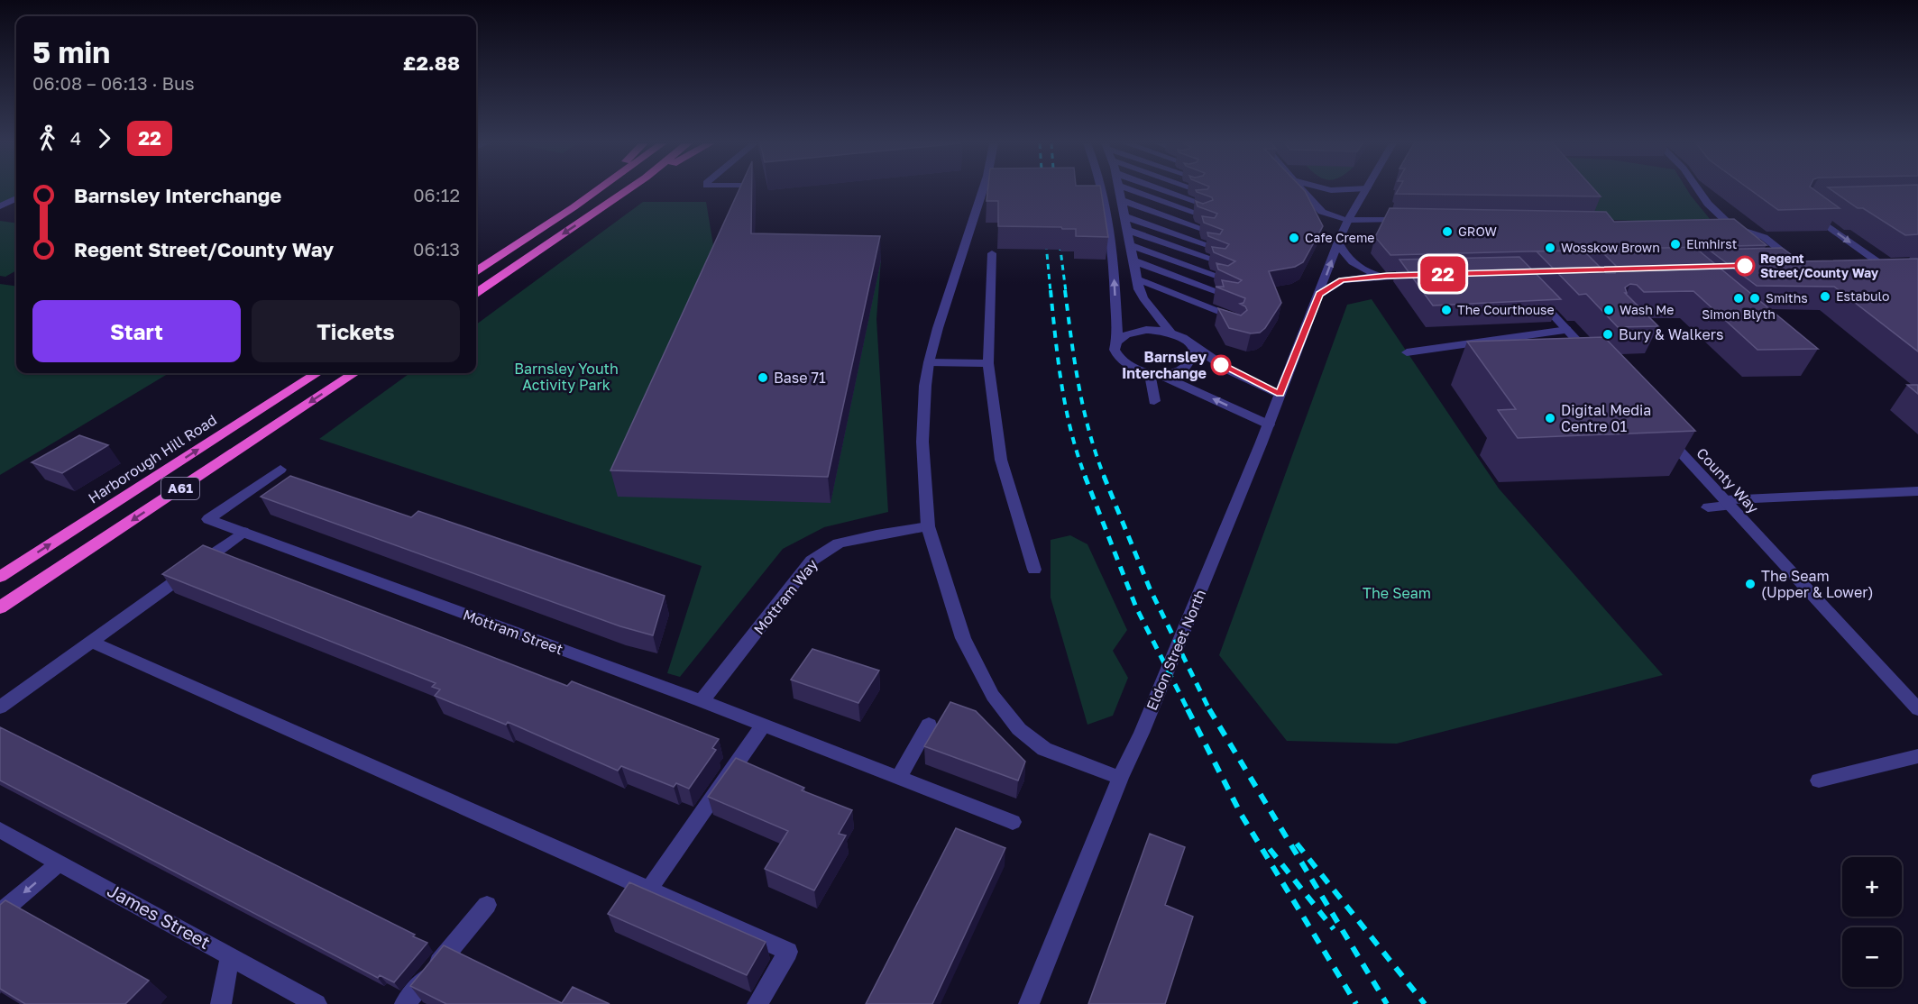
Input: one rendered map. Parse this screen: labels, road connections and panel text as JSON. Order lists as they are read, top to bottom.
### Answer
{
  "streets": {
    "highway": ["Harborough Hill Road", "A61"],
    "street": [
      "County Way",
      "Mottram Way",
      "Mottram Street",
      "Eldon Street North",
      "James Street"
    ]
  },
  "crossings": [
    ["Mottram Way", "Mottram Street"]
  ],
  "parks": ["Barnsley Youth Activity Park", "The Seam"],
  "places": [
    "GROW",
    "Cafe Creme",
    "Elmhirst",
    "Wosskow Brown",
    "Regent Street/County Way",
    "Estabulo",
    "Simon Blyth",
    "Smiths",
    "The Courthouse",
    "Wash Me",
    "Bury & Walkers",
    "Barnsley Interchange",
    "Base 71",
    "Digital Media Centre 01",
    "The Seam (Upper & Lower)"
  ],
  "lines": ["bus line 22"],
  "page": {
    "on_map": "22",
    "heading": ["5 min", "06:08 – 06:13 · Bus", "£2.88"],
    "legs": ["4", "22"],
    "list": [
      {
        "name": "Barnsley Interchange",
        "value": "06:12"
      },
      {
        "name": "Regent Street/County Way",
        "value": "06:13"
      }
    ],
    "buttons": ["Start", "Tickets"],
    "map_buttons": ["+", "−"]
  }
}
